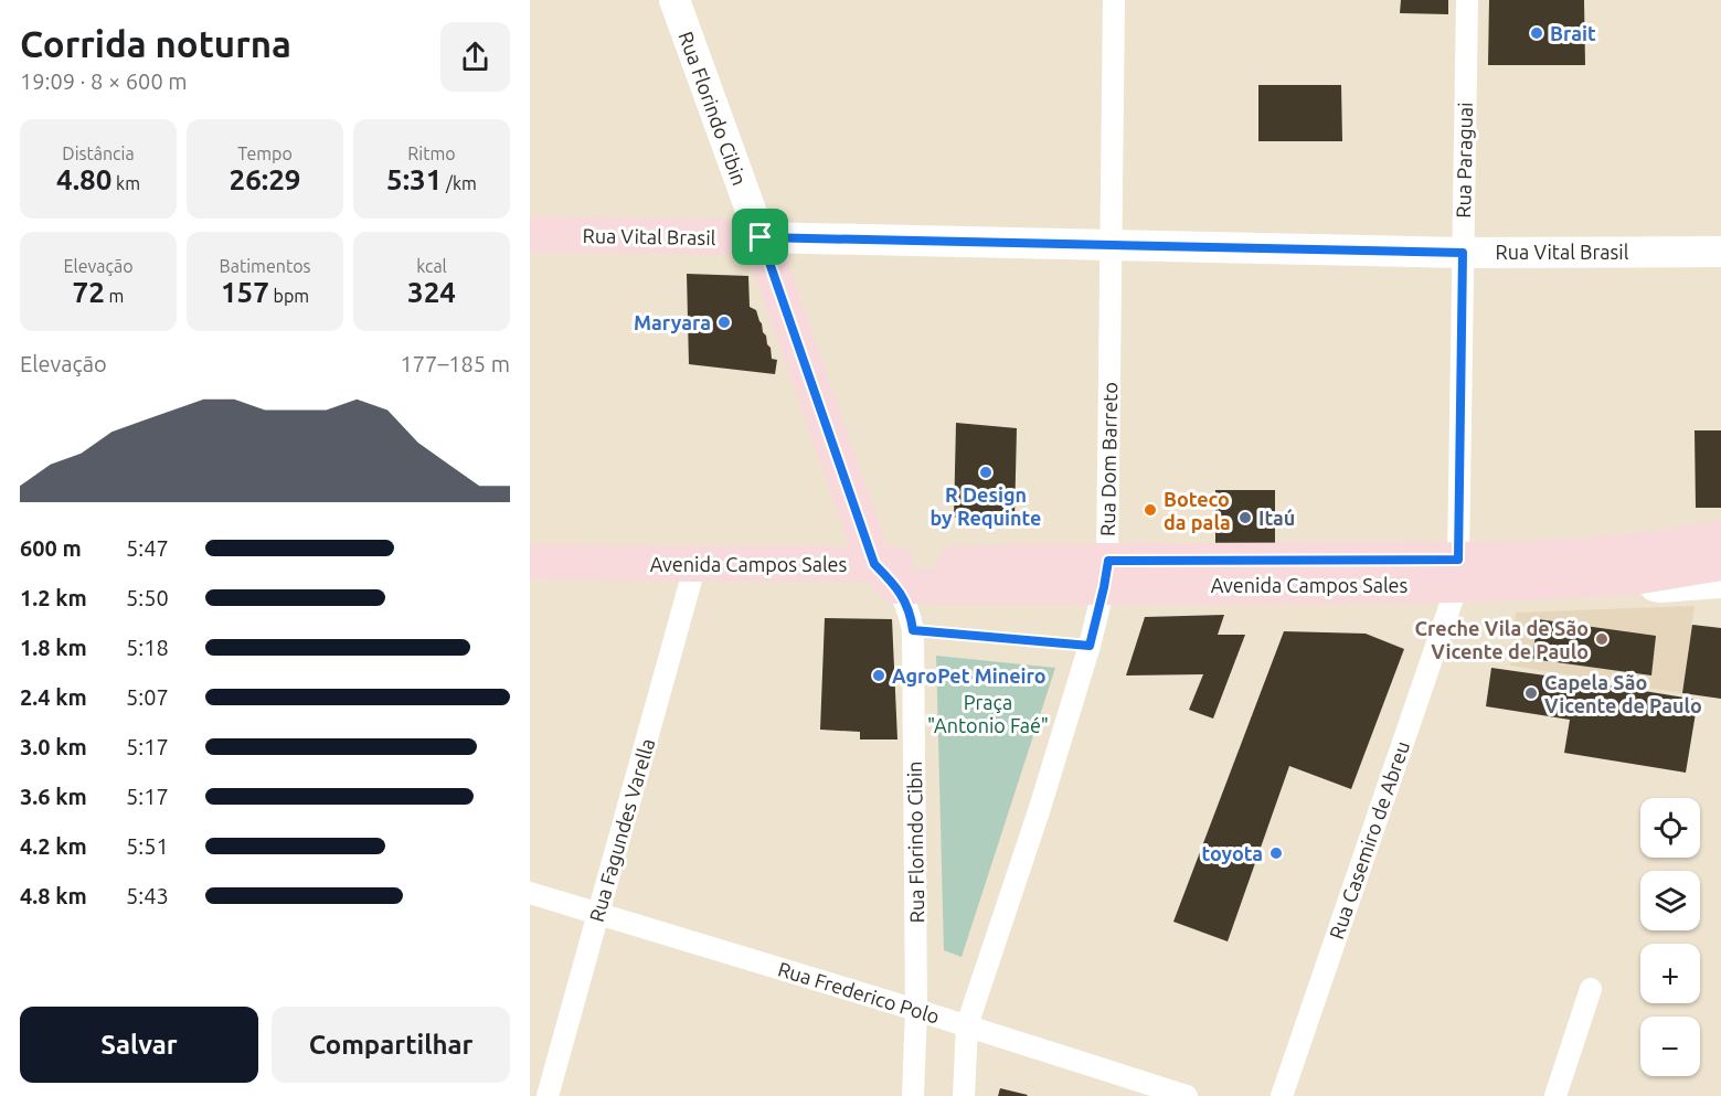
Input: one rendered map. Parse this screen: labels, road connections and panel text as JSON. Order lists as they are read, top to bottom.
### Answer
{
  "streets": {
    "main road": ["Rua Florindo Cibin", "Rua Vital Brasil", "Avenida Campos Sales"],
    "street": [
      "Rua Paraguai",
      "Rua Dom Barreto",
      "Rua Fagundes Varella",
      "Rua Casemiro de Abreu",
      "Rua Frederico Polo"
    ]
  },
  "crossings": [
    ["Rua Florindo Cibin", "Rua Vital Brasil"],
    ["Rua Florindo Cibin", "Avenida Campos Sales"],
    ["Rua Florindo Cibin", "Rua Frederico Polo"],
    ["Rua Paraguai", "Rua Vital Brasil"],
    ["Rua Paraguai", "Avenida Campos Sales"],
    ["Rua Paraguai", "Rua Casemiro de Abreu"],
    ["Rua Vital Brasil", "Rua Dom Barreto"],
    ["Rua Dom Barreto", "Avenida Campos Sales"],
    ["Rua Dom Barreto", "Rua Frederico Polo"],
    ["Avenida Campos Sales", "Rua Fagundes Varella"],
    ["Avenida Campos Sales", "Rua Casemiro de Abreu"],
    ["Rua Fagundes Varella", "Rua Frederico Polo"]
  ],
  "parks": ["Praça \"Antonio Faé\""],
  "places": [
    "Brait",
    "Maryara",
    "R Design by Requinte",
    "Boteco da pala",
    "Itaú",
    "Creche Vila de São Vicente de Paulo",
    "AgroPet Mineiro",
    "Capela São Vicente de Paulo",
    "toyota"
  ],
  "page": {
    "heading": ["Corrida noturna", "19:09 · 8 × 600 m"],
    "stats": [
      ["Distância", "4.80 km"],
      ["Tempo", "26:29"],
      ["Ritmo", "5:31 /km"],
      ["Elevação", "72 m"],
      ["Batimentos", "157 bpm"],
      ["kcal", "324"]
    ],
    "chart": ["Elevação", "177–185 m"],
    "list": [
      {
        "name": "600 m",
        "note": "5:47"
      },
      {
        "name": "1.2 km",
        "note": "5:50"
      },
      {
        "name": "1.8 km",
        "note": "5:18"
      },
      {
        "name": "2.4 km",
        "note": "5:07"
      },
      {
        "name": "3.0 km",
        "note": "5:17"
      },
      {
        "name": "3.6 km",
        "note": "5:17"
      },
      {
        "name": "4.2 km",
        "note": "5:51"
      },
      {
        "name": "4.8 km",
        "note": "5:43"
      }
    ],
    "map_buttons": ["+", "−"],
    "buttons": ["Salvar", "Compartilhar"]
  }
}
